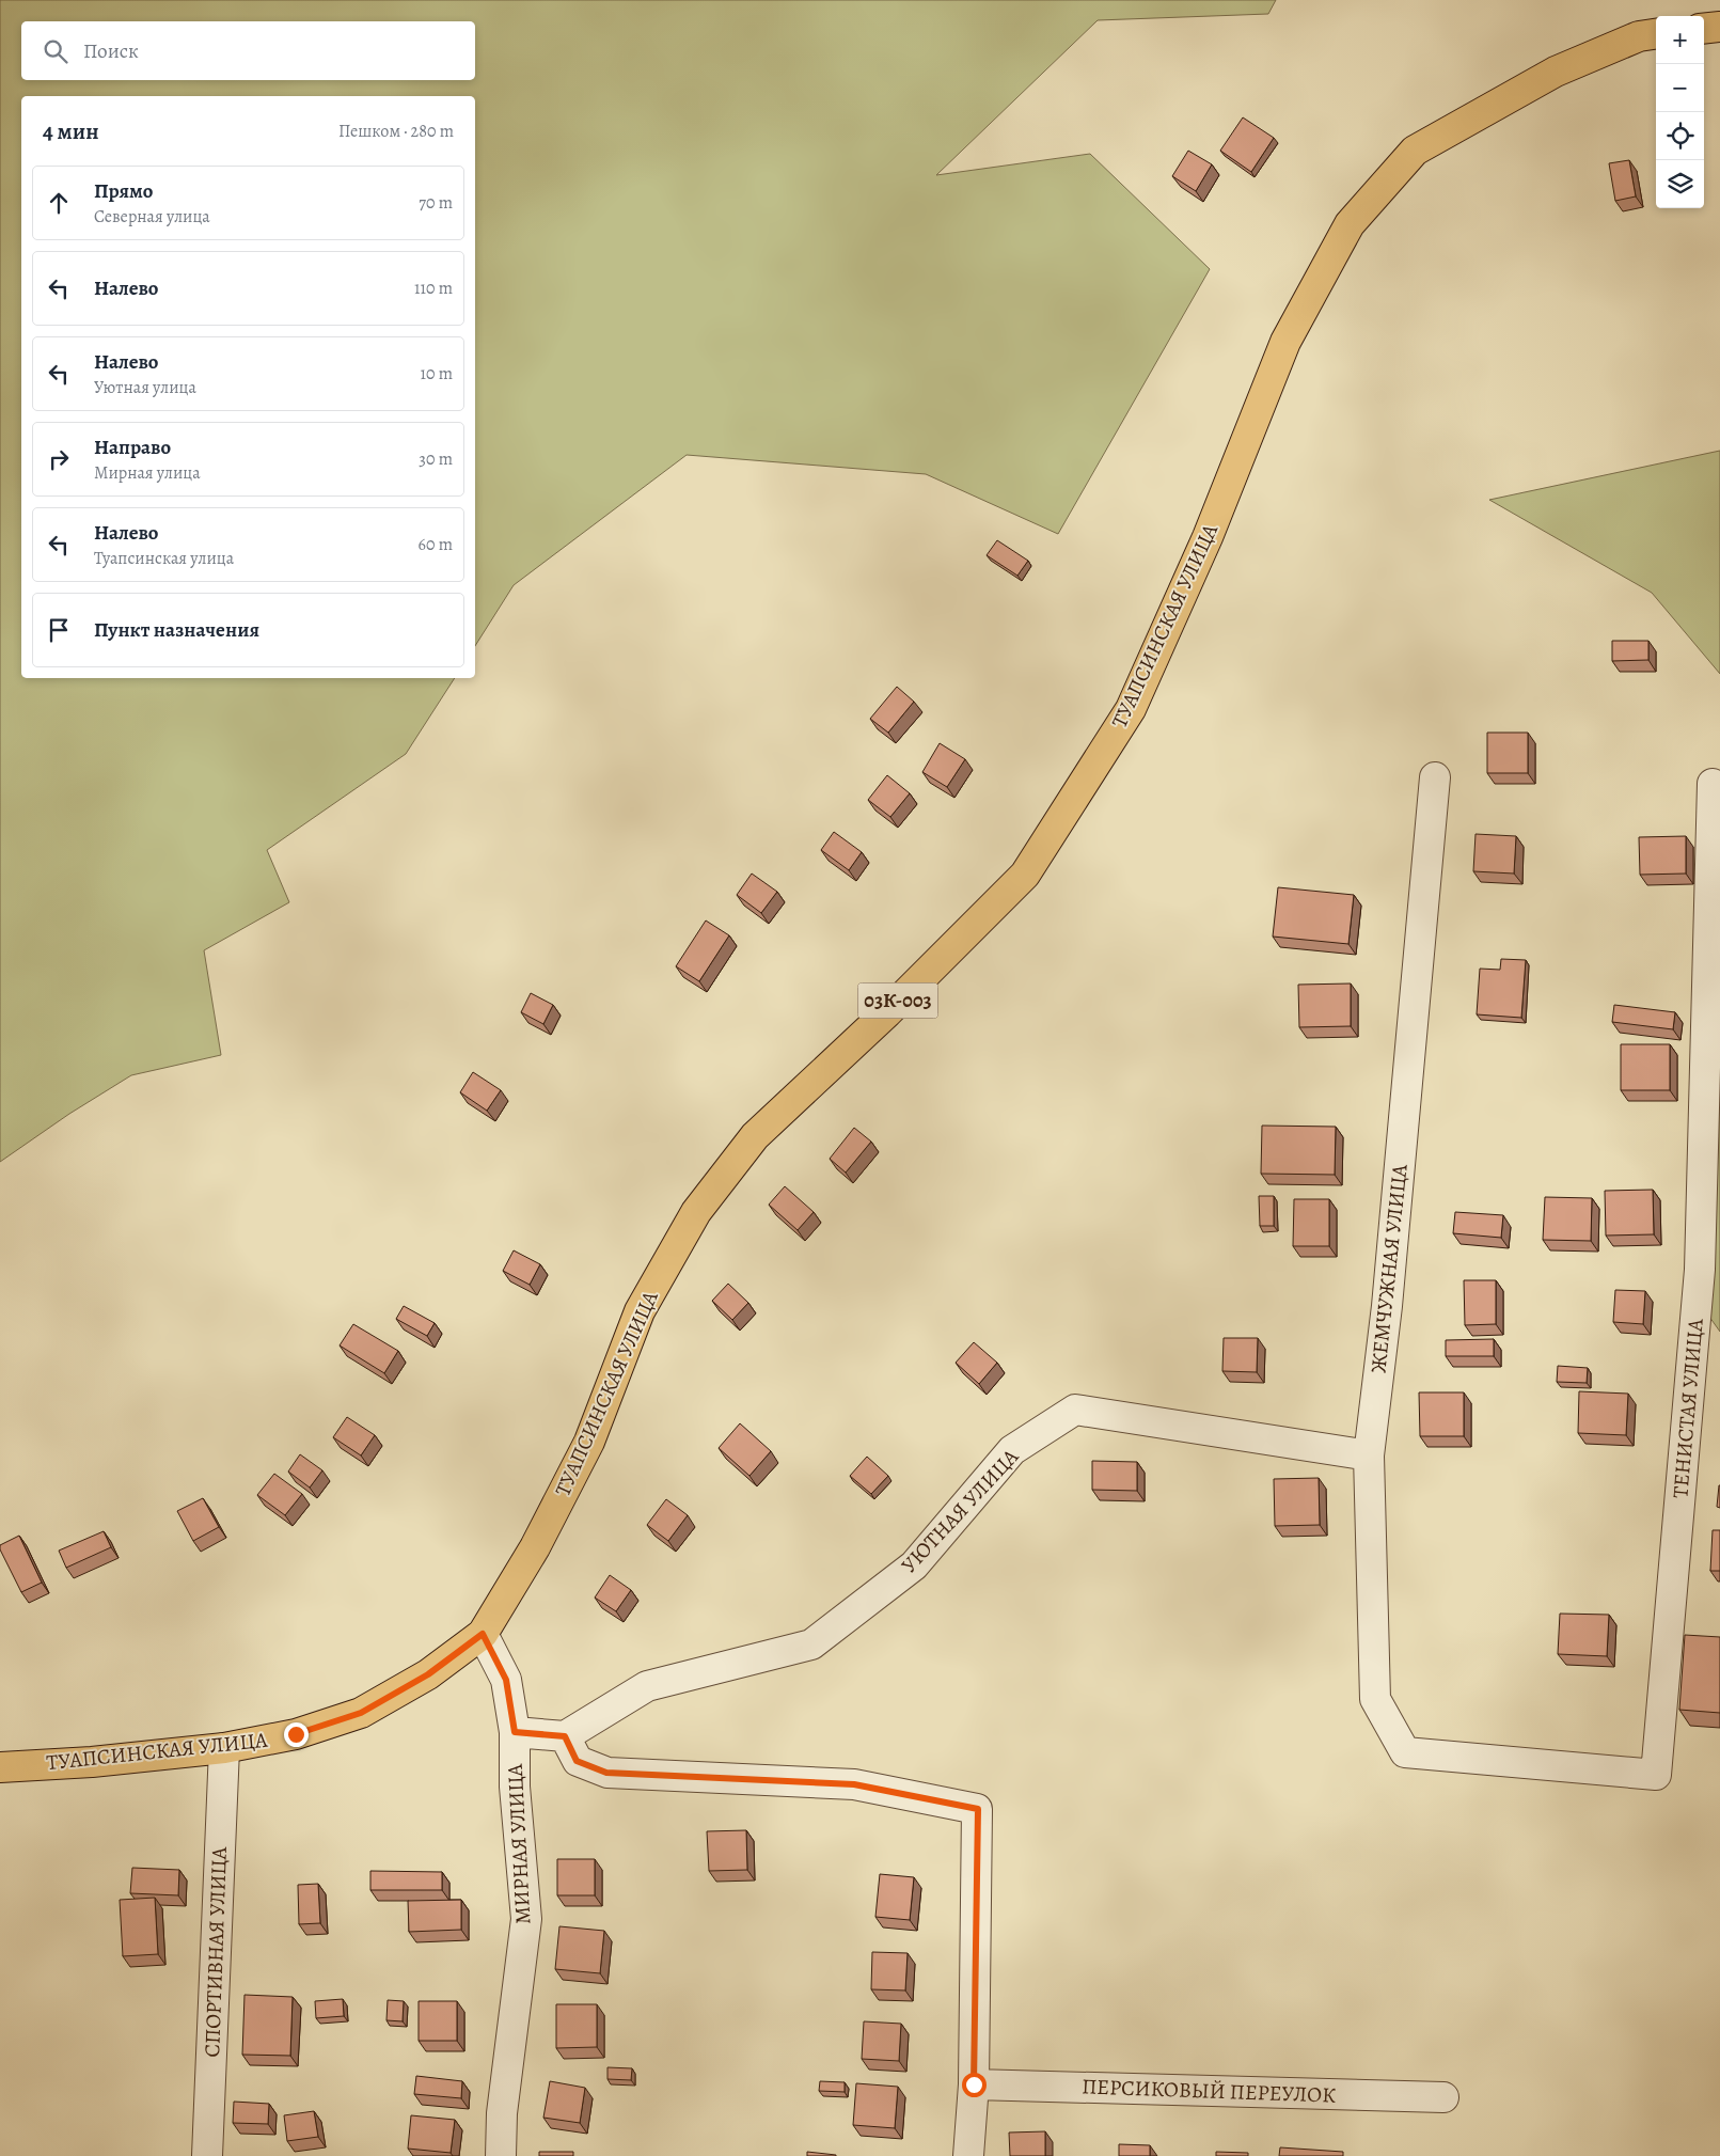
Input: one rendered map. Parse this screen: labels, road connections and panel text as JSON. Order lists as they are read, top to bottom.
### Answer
{
  "streets": {
    "main road": ["ТУАПСИНСКАЯ УЛИЦА", "03К-003"],
    "street": [
      "ЖЕМЧУЖНАЯ УЛИЦА",
      "ТЕНИСТАЯ УЛИЦА",
      "УЮТНАЯ УЛИЦА",
      "МИРНАЯ УЛИЦА",
      "СПОРТИВНАЯ УЛИЦА",
      "ПЕРСИКОВЫЙ ПЕРЕУЛОК"
    ]
  },
  "crossings": [
    ["ТУАПСИНСКАЯ УЛИЦА", "МИРНАЯ УЛИЦА"],
    ["ТУАПСИНСКАЯ УЛИЦА", "СПОРТИВНАЯ УЛИЦА"],
    ["ЖЕМЧУЖНАЯ УЛИЦА", "ТЕНИСТАЯ УЛИЦА"],
    ["ЖЕМЧУЖНАЯ УЛИЦА", "УЮТНАЯ УЛИЦА"]
  ],
  "page": {
    "map_buttons": ["+", "−"],
    "search": "Поиск",
    "heading": ["4 мин", "Пешком · 280 m"],
    "list": [
      ["Прямо", "Северная улица", "70 m"],
      ["Налево", "110 m"],
      ["Налево", "Уютная улица", "10 m"],
      ["Направо", "Мирная улица", "30 m"],
      ["Налево", "Туапсинская улица", "60 m"],
      "Пункт назначения"
    ]
  }
}
